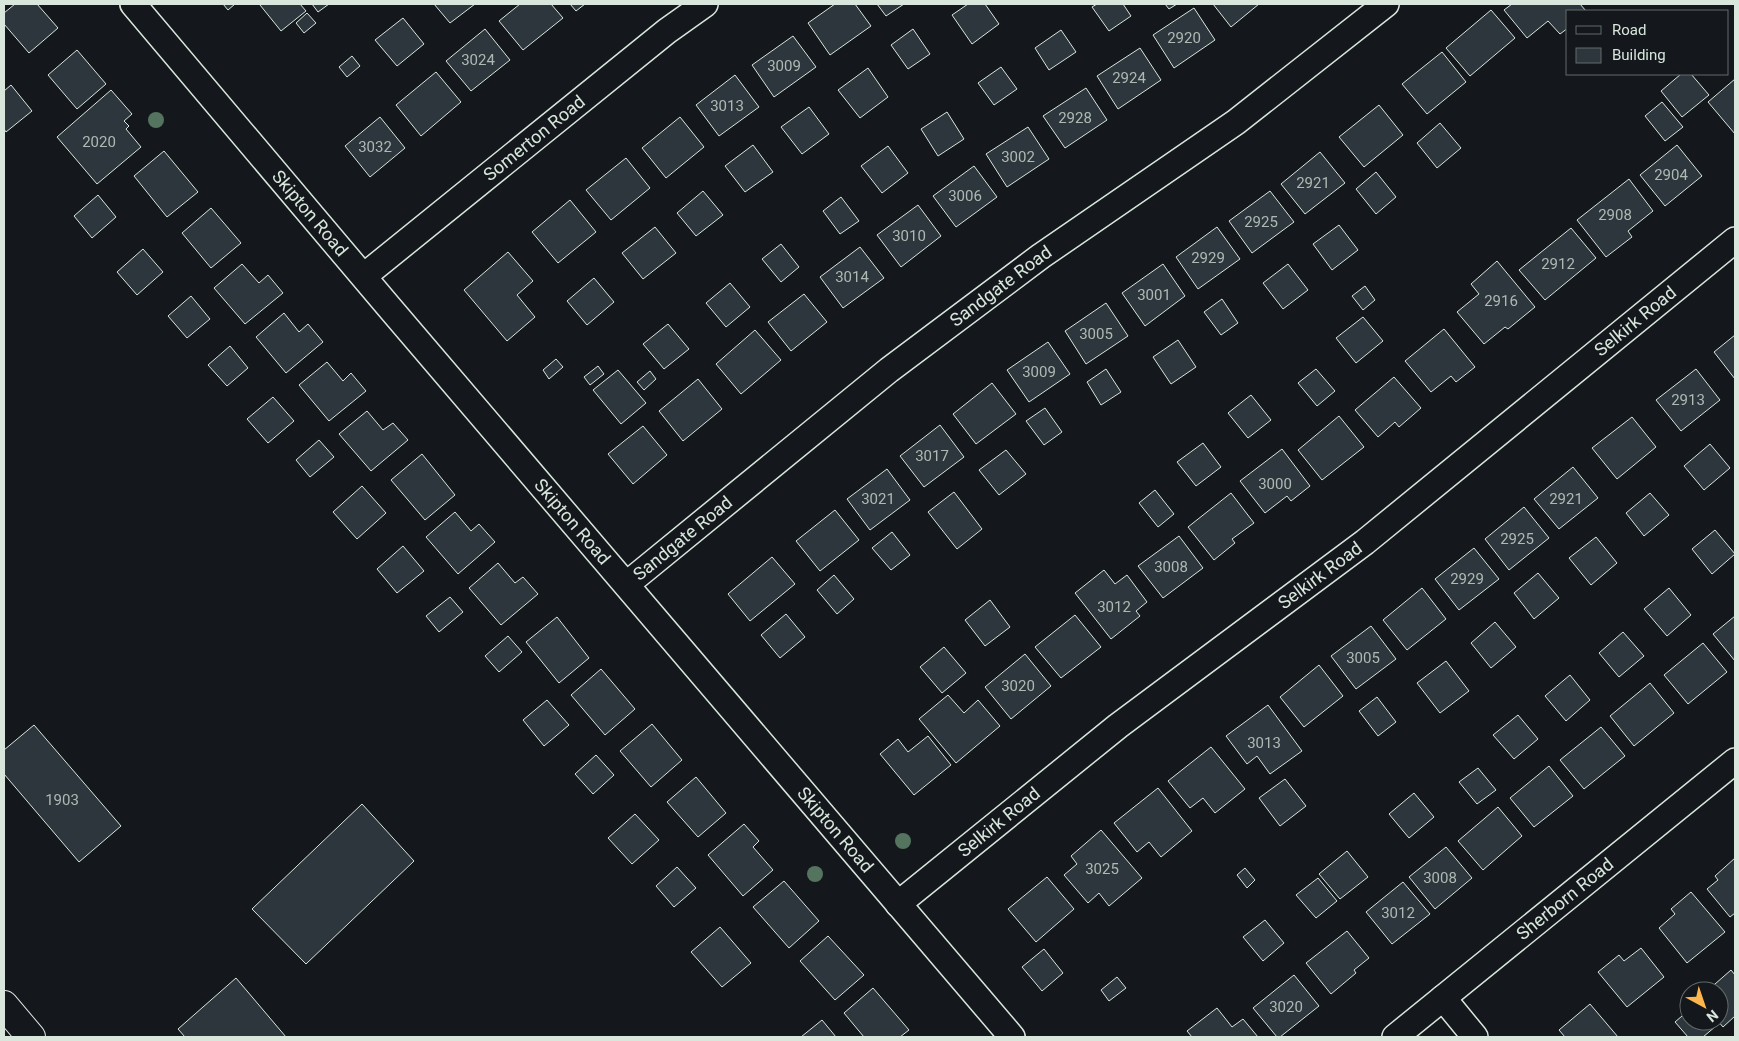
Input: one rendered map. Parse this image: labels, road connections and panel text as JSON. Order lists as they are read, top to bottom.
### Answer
{
  "streets": {
    "street": [
      "Somerton Road",
      "Skipton Road",
      "Sandgate Road",
      "Selkirk Road",
      "Sherborn Road"
    ]
  },
  "crossings": [
    ["Somerton Road", "Skipton Road"],
    ["Skipton Road", "Sandgate Road"],
    ["Skipton Road", "Selkirk Road"]
  ],
  "house_numbers": [
    "2920",
    "3024",
    "3009",
    "2924",
    "3013",
    "2928",
    "2020",
    "3032",
    "3002",
    "2904",
    "2921",
    "3006",
    "2908",
    "2925",
    "3010",
    "2929",
    "2912",
    "3014",
    "3001",
    "2916",
    "3005",
    "3009",
    "2913",
    "3017",
    "3000",
    "3021",
    "2921",
    "2925",
    "3008",
    "2929",
    "3012",
    "3005",
    "3020",
    "3013",
    "1903",
    "3025",
    "3008",
    "3012",
    "3020"
  ],
  "legend": ["Road", "Building"],
  "north": "bottom right"
}
